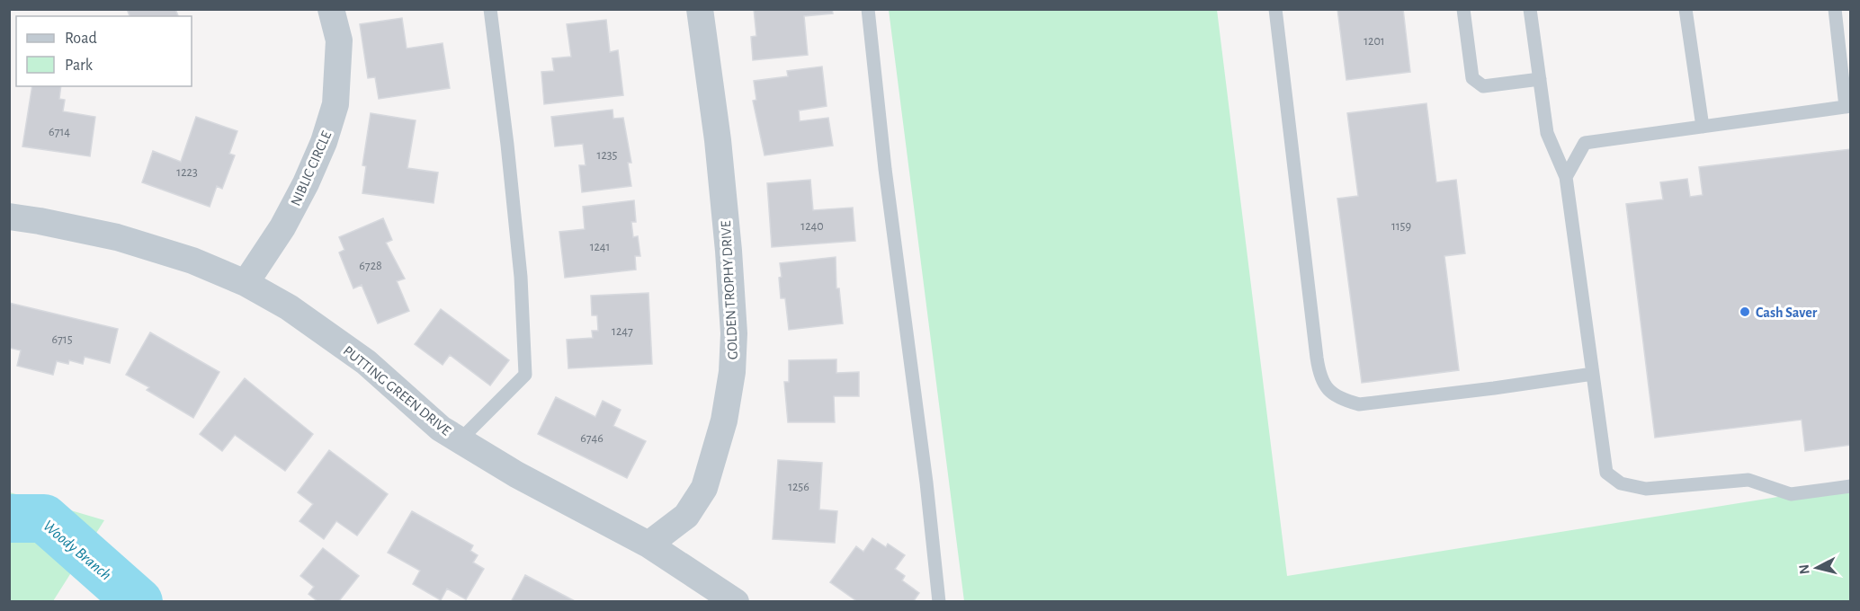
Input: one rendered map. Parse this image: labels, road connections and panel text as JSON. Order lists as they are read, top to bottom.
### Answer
{
  "streets": {
    "street": ["NIBLIC CIRCLE", "GOLDEN TROPHY DRIVE", "PUTTING GREEN DRIVE"]
  },
  "crossings": [
    ["NIBLIC CIRCLE", "PUTTING GREEN DRIVE"],
    ["GOLDEN TROPHY DRIVE", "PUTTING GREEN DRIVE"]
  ],
  "water": ["Woody Branch"],
  "places": ["Cash Saver"],
  "house_numbers": [
    "1201",
    "6714",
    "1235",
    "1223",
    "1240",
    "1159",
    "1241",
    "6728",
    "1247",
    "6715",
    "6746",
    "1256"
  ],
  "legend": ["Road", "Park"],
  "north": "left"
}
